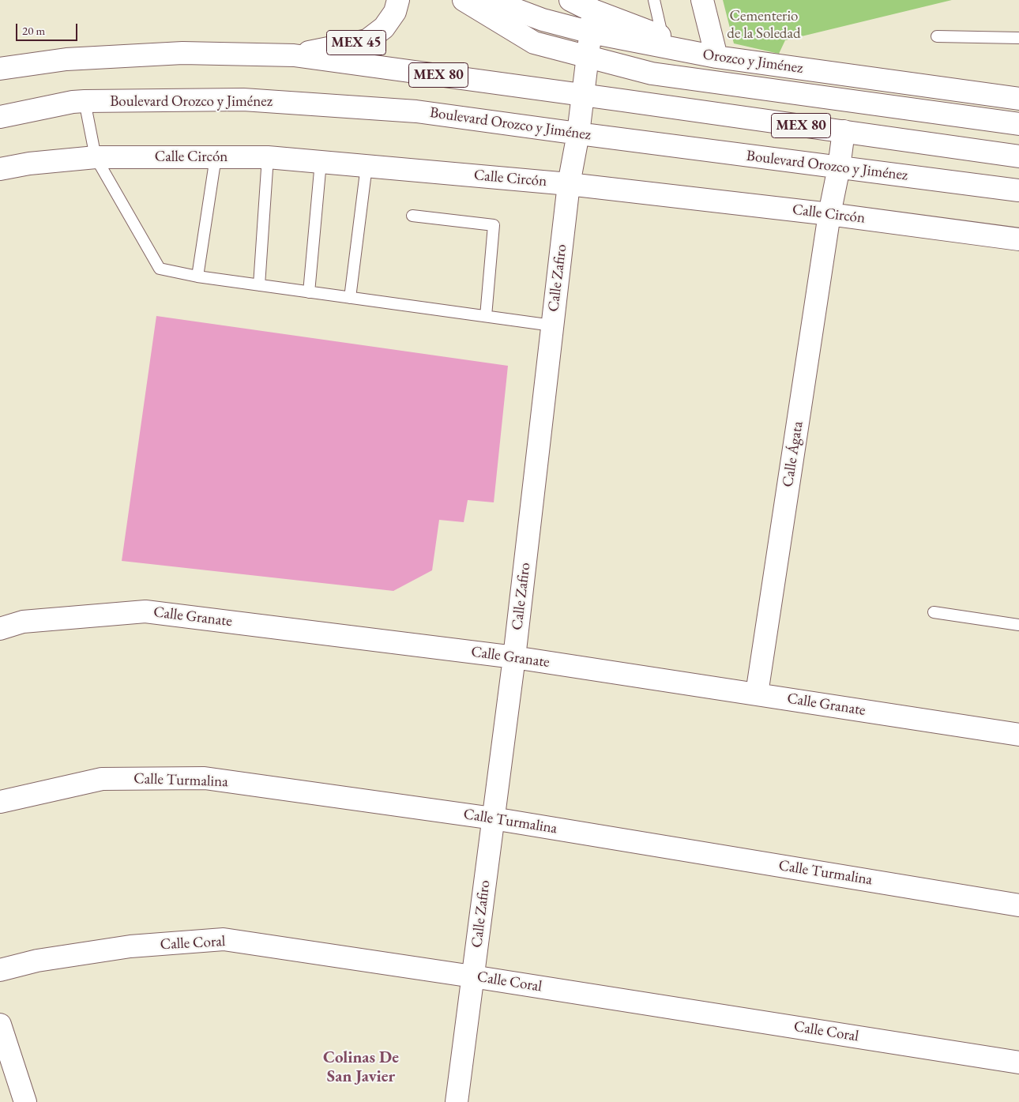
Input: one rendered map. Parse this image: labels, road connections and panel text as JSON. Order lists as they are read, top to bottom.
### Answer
{
  "streets": {
    "main road": [
      "MEX 45",
      "Orozco y Jiménez",
      "MEX 80",
      "Boulevard Orozco y Jiménez",
      "Calle Circón",
      "Calle Zafiro",
      "Calle Ágata",
      "Calle Granate",
      "Calle Turmalina",
      "Calle Coral"
    ]
  },
  "crossings": [
    ["MEX 45", "MEX 80"],
    ["Orozco y Jiménez", "MEX 80"],
    ["Orozco y Jiménez", "Calle Zafiro"],
    ["MEX 80", "Calle Zafiro"],
    ["MEX 80", "Calle Ágata"],
    ["Boulevard Orozco y Jiménez", "Calle Zafiro"],
    ["Boulevard Orozco y Jiménez", "Calle Ágata"],
    ["Calle Circón", "Calle Zafiro"],
    ["Calle Circón", "Calle Ágata"],
    ["Calle Zafiro", "Calle Granate"],
    ["Calle Zafiro", "Calle Turmalina"],
    ["Calle Zafiro", "Calle Coral"],
    ["Calle Ágata", "Calle Granate"]
  ],
  "districts": ["Colinas De San Javier"],
  "parks": ["Cementerio de la Soledad"],
  "scale_bar": "20 m"
}
